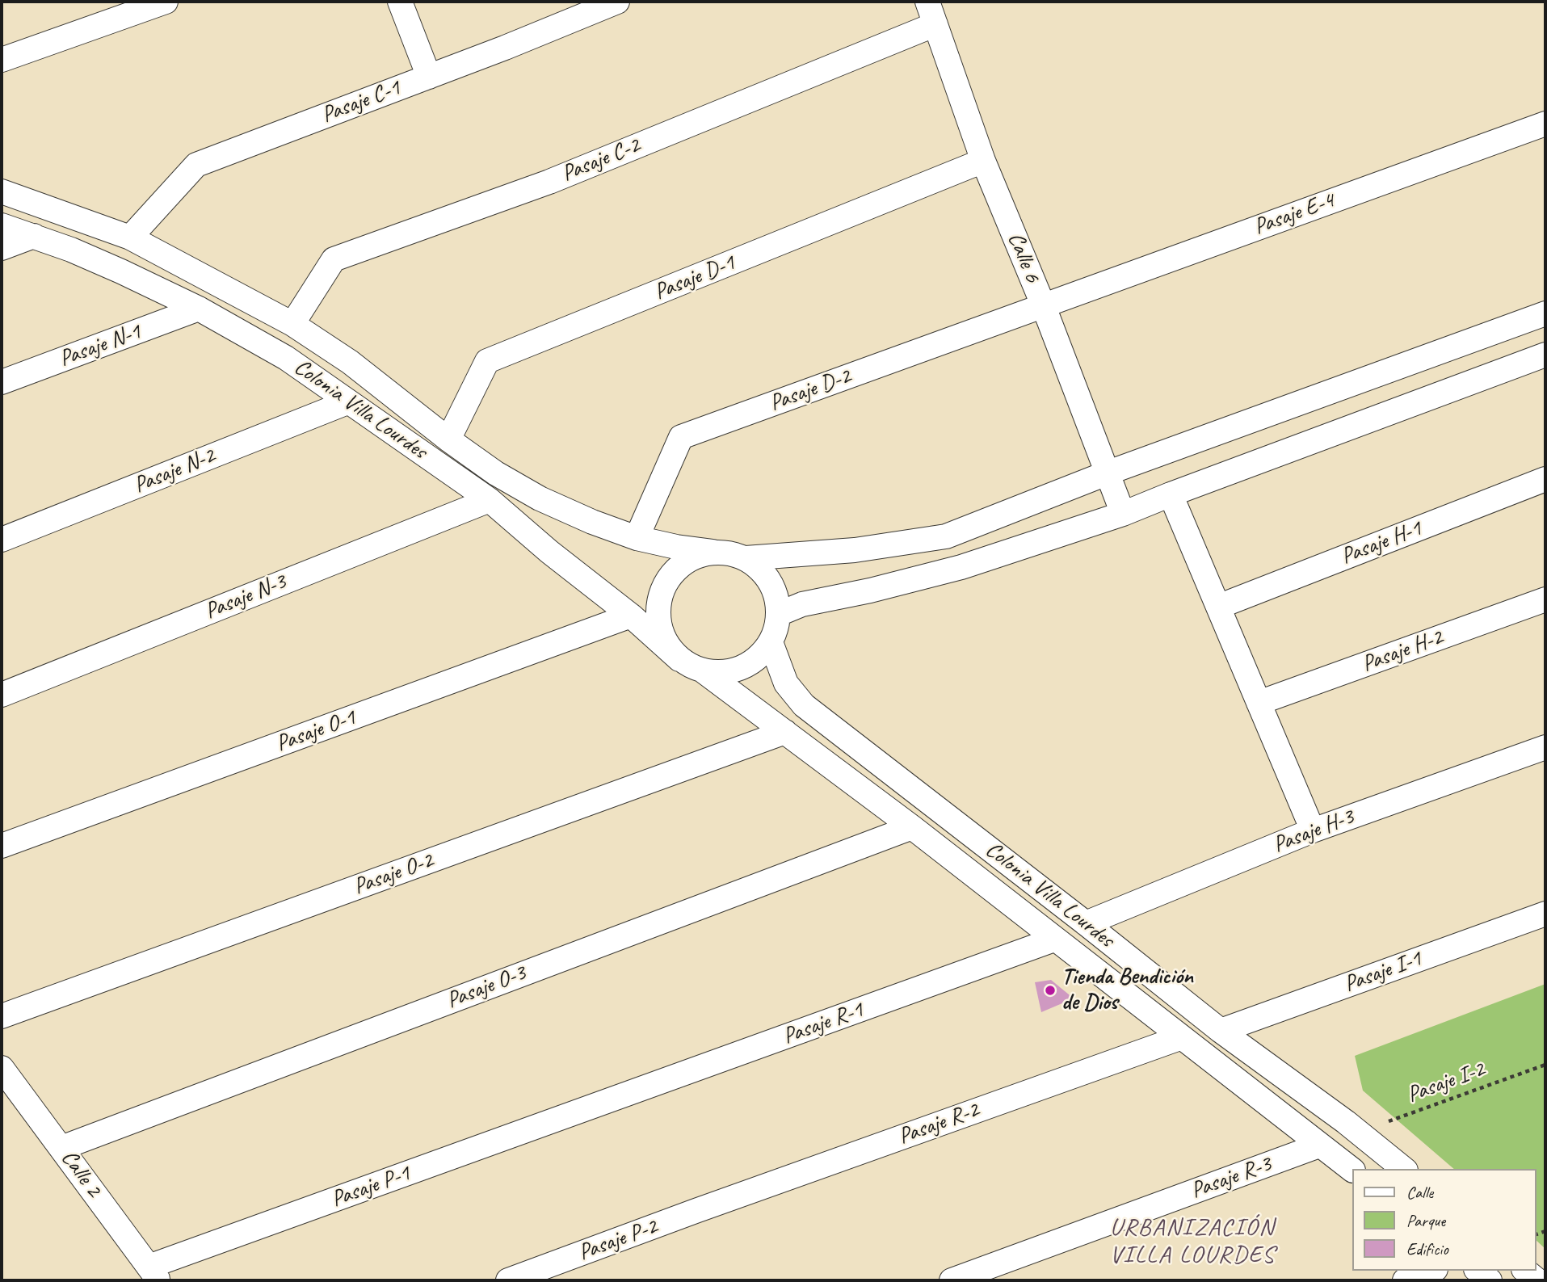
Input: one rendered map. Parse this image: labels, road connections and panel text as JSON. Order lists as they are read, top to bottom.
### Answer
{
  "streets": {
    "street": [
      "Pasaje C-1",
      "Pasaje C-2",
      "Pasaje E-4",
      "Calle 6",
      "Pasaje D-1",
      "Pasaje N-1",
      "Pasaje D-2",
      "Colonia Villa Lourdes",
      "Pasaje N-2",
      "Pasaje H-1",
      "Pasaje N-3",
      "Pasaje H-2",
      "Pasaje O-1",
      "Pasaje H-3",
      "Pasaje O-2",
      "Pasaje I-1",
      "Pasaje O-3",
      "Pasaje R-1",
      "Pasaje R-2",
      "Calle 2",
      "Pasaje R-3",
      "Pasaje P-1",
      "Pasaje P-2"
    ],
    "path": ["Pasaje I-2"]
  },
  "crossings": [
    ["Pasaje C-1", "Colonia Villa Lourdes"],
    ["Pasaje C-2", "Calle 6"],
    ["Pasaje C-2", "Colonia Villa Lourdes"],
    ["Pasaje E-4", "Calle 6"],
    ["Pasaje E-4", "Pasaje D-2"],
    ["Calle 6", "Pasaje D-1"],
    ["Calle 6", "Pasaje D-2"],
    ["Pasaje D-1", "Colonia Villa Lourdes"],
    ["Pasaje N-1", "Colonia Villa Lourdes"],
    ["Pasaje D-2", "Colonia Villa Lourdes"],
    ["Colonia Villa Lourdes", "Pasaje N-2"],
    ["Colonia Villa Lourdes", "Pasaje N-3"],
    ["Colonia Villa Lourdes", "Pasaje O-1"],
    ["Colonia Villa Lourdes", "Pasaje H-3"],
    ["Colonia Villa Lourdes", "Pasaje O-2"],
    ["Colonia Villa Lourdes", "Pasaje I-1"],
    ["Colonia Villa Lourdes", "Pasaje O-3"],
    ["Colonia Villa Lourdes", "Pasaje R-1"],
    ["Colonia Villa Lourdes", "Pasaje I-2"],
    ["Colonia Villa Lourdes", "Pasaje R-2"],
    ["Colonia Villa Lourdes", "Pasaje R-3"],
    ["Pasaje O-3", "Calle 2"],
    ["Pasaje R-1", "Pasaje P-1"],
    ["Pasaje R-2", "Pasaje P-2"],
    ["Calle 2", "Pasaje P-1"]
  ],
  "districts": ["URBANIZACIÓN VILLA LOURDES"],
  "places": ["Tienda Bendición de Dios"],
  "legend": ["Calle", "Parque", "Edificio"]
}
